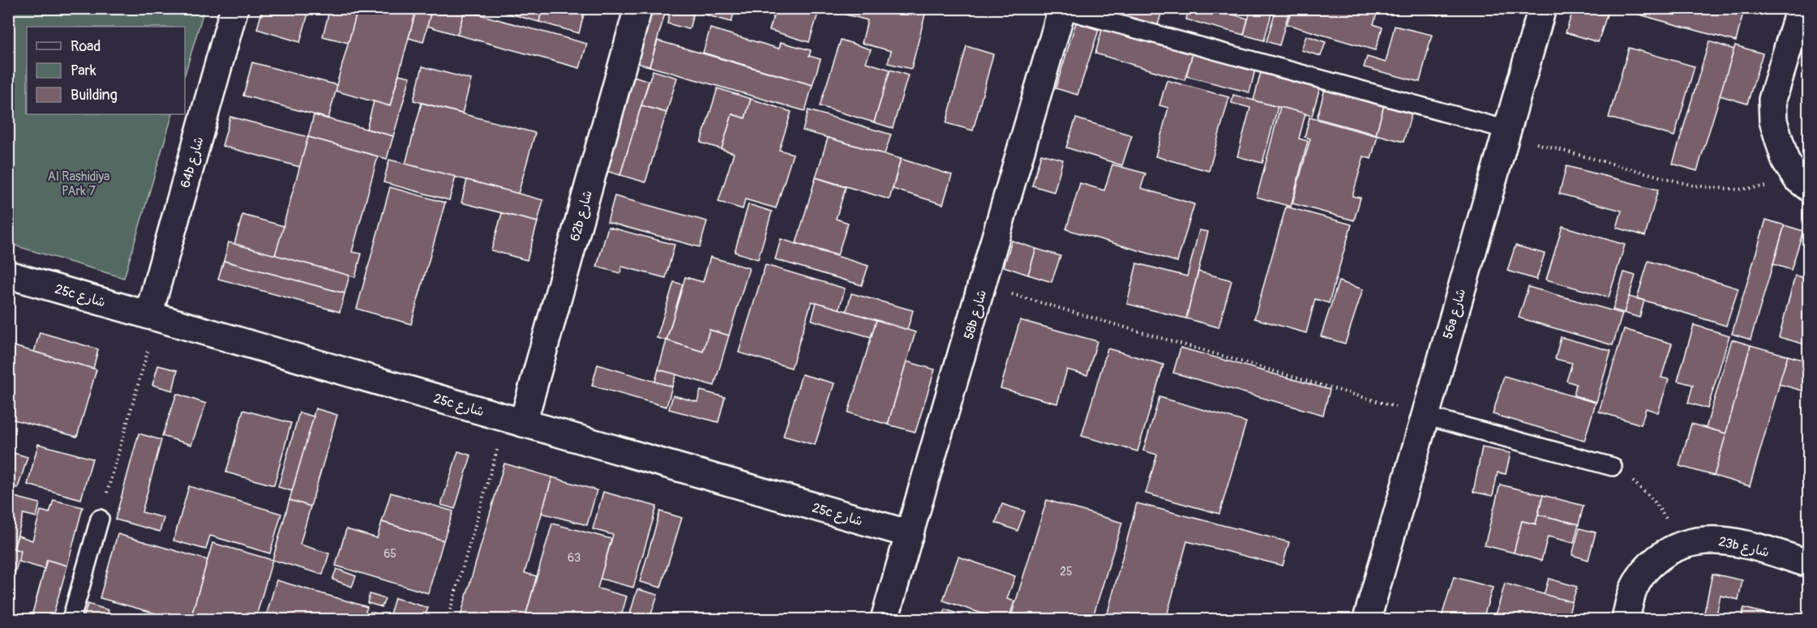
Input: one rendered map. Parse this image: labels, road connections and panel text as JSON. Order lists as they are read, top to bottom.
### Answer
{
  "streets": {
    "street": [
      "64b شارع",
      "62b شارع",
      "25c شارع",
      "56a شارع",
      "58b شارع",
      "23b شارع"
    ]
  },
  "crossings": [
    ["64b شارع", "25c شارع"],
    ["62b شارع", "25c شارع"],
    ["25c شارع", "58b شارع"]
  ],
  "parks": ["Al Rashidiya PArk 7"],
  "house_numbers": ["65", "63", "25"],
  "legend": ["Road", "Park", "Building"]
}
